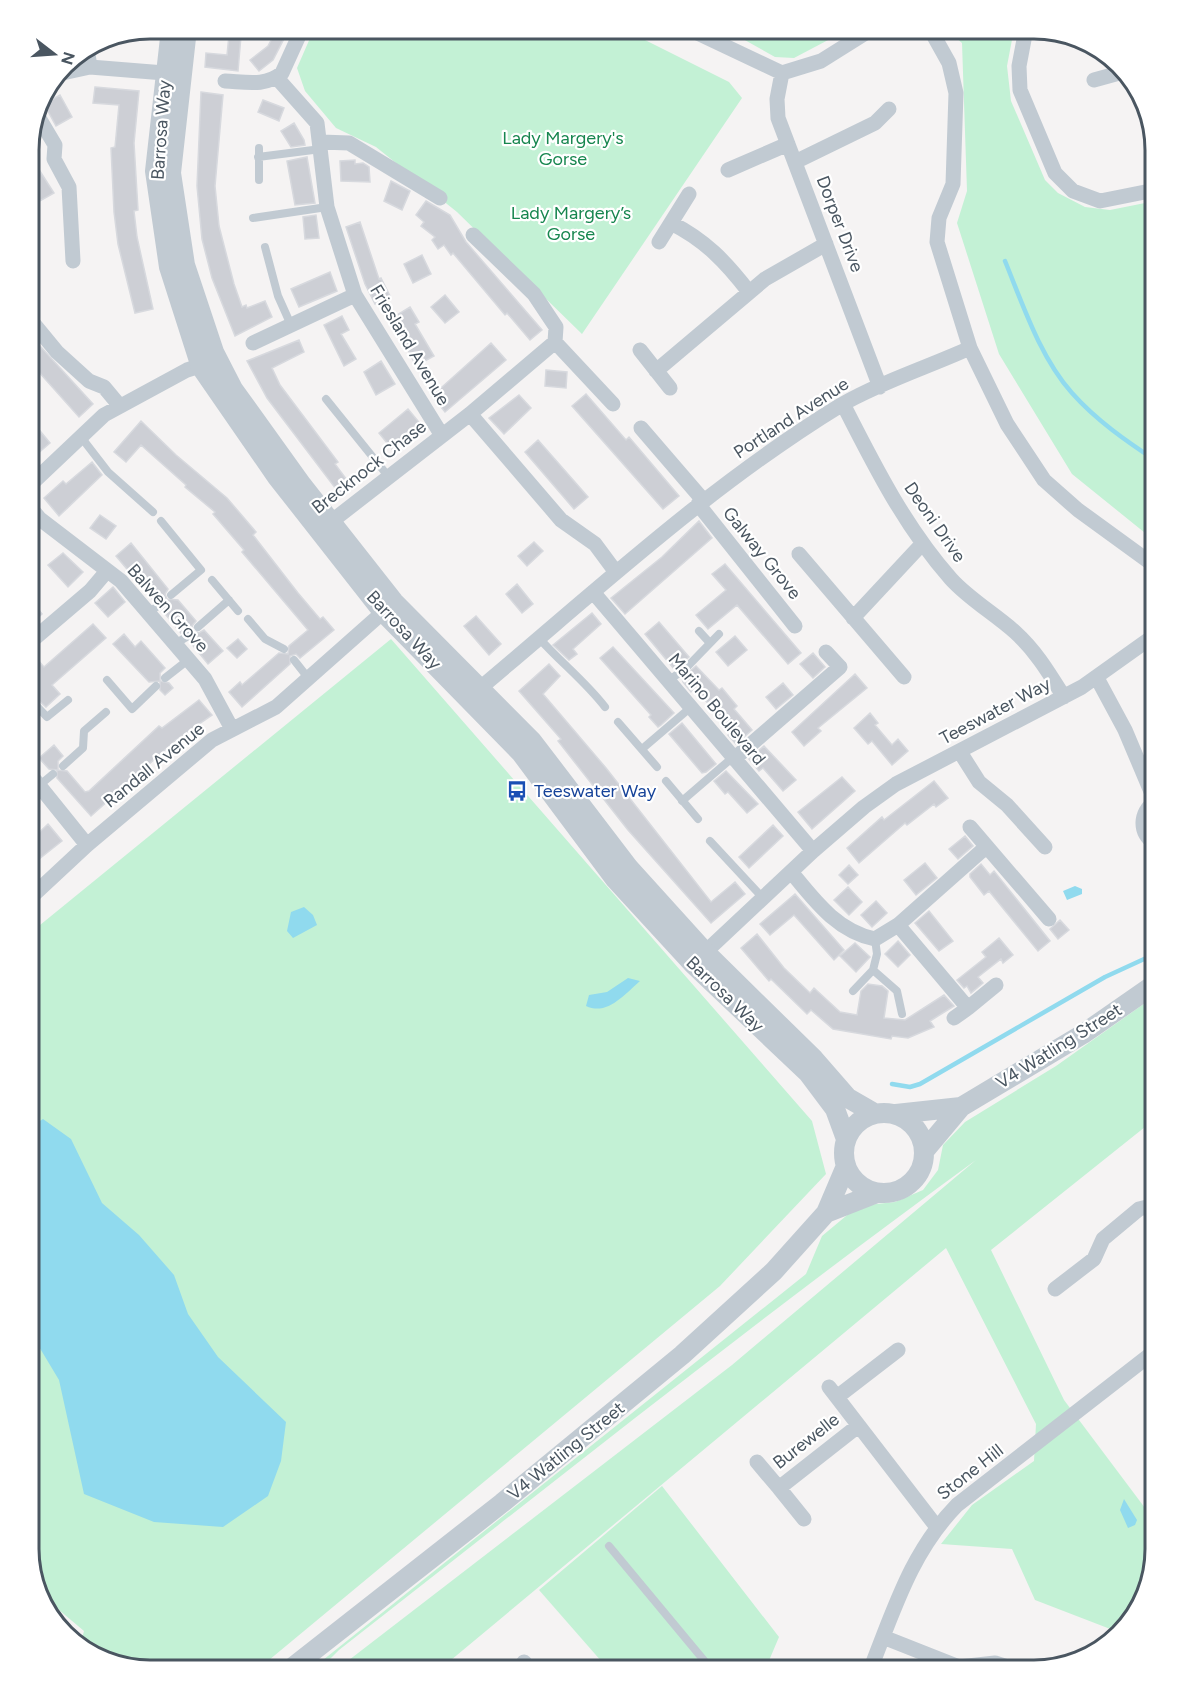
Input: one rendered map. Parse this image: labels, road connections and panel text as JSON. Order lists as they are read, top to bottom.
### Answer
{
  "streets": {
    "street": [
      "Barrosa Way",
      "Dorper Drive",
      "Friesland Avenue",
      "Portland Avenue",
      "Brecknock Chase",
      "Deoni Drive",
      "Galway Grove",
      "Balwen Grove",
      "Marino Boulevard",
      "Teeswater Way",
      "Randall Avenue",
      "V4 Watling Street",
      "Burewelle",
      "Stone Hill"
    ]
  },
  "crossings": [
    ["Barrosa Way", "Portland Avenue"],
    ["Barrosa Way", "Brecknock Chase"],
    ["Barrosa Way", "Teeswater Way"],
    ["Barrosa Way", "Randall Avenue"],
    ["Barrosa Way", "V4 Watling Street"],
    ["Dorper Drive", "Portland Avenue"],
    ["Friesland Avenue", "Brecknock Chase"],
    ["Portland Avenue", "Deoni Drive"],
    ["Portland Avenue", "Galway Grove"],
    ["Portland Avenue", "Marino Boulevard"],
    ["Deoni Drive", "Teeswater Way"],
    ["Balwen Grove", "Randall Avenue"],
    ["Marino Boulevard", "Teeswater Way"],
    ["Burewelle", "Stone Hill"]
  ],
  "parks": ["Lady Margery's Gorse", "Lady Margery’s Gorse"],
  "places": {
    "bus stop": ["Teeswater Way"]
  },
  "north": "right"
}
